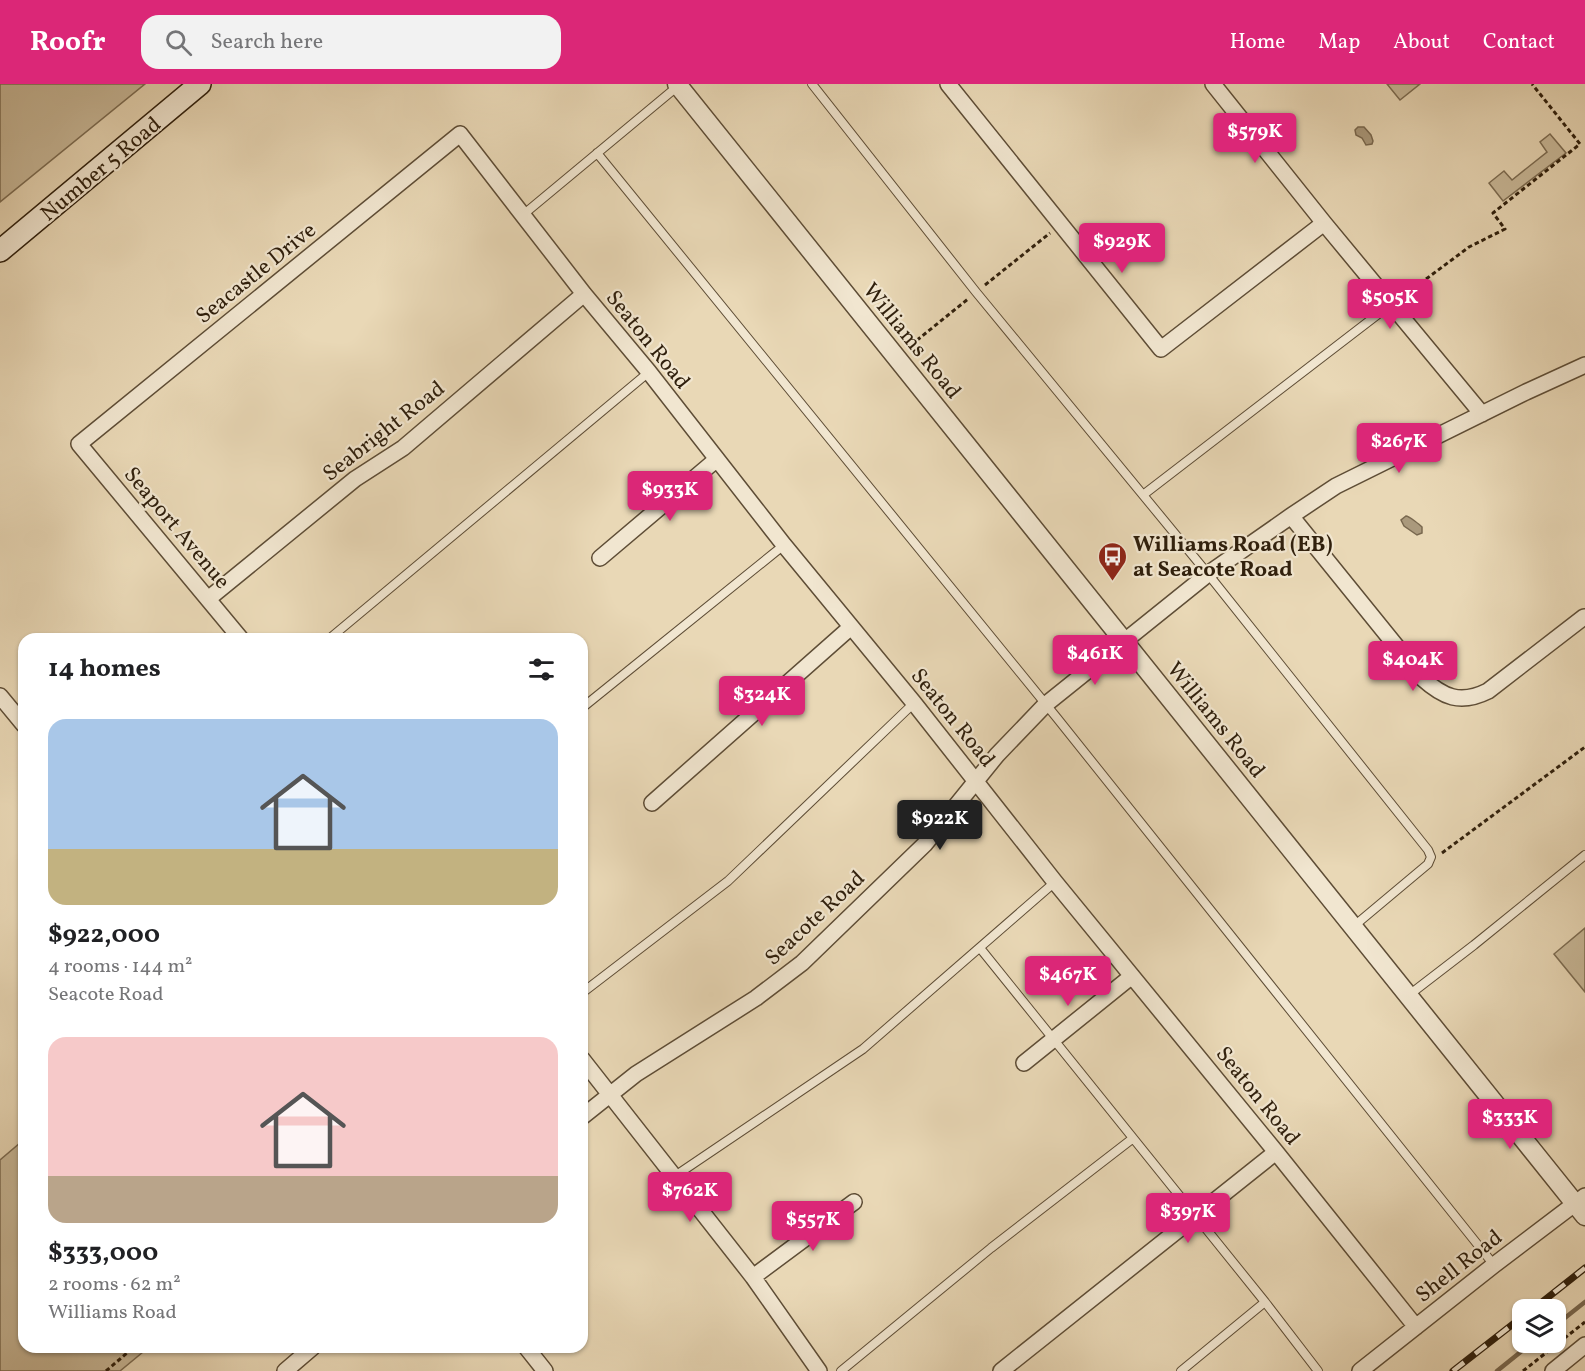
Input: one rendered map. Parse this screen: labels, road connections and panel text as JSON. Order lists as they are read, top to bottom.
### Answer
{
  "streets": {
    "main road": ["Number 5 Road"],
    "street": [
      "Seacastle Drive",
      "Seaton Road",
      "Williams Road",
      "Seabright Road",
      "Seaport Avenue",
      "Seacote Road",
      "Shell Road"
    ]
  },
  "crossings": [
    ["Seacastle Drive", "Seaton Road"],
    ["Seacastle Drive", "Seaport Avenue"],
    ["Seaton Road", "Seabright Road"],
    ["Seaton Road", "Seacote Road"],
    ["Seaton Road", "Shell Road"],
    ["Williams Road", "Seacote Road"],
    ["Williams Road", "Shell Road"],
    ["Seabright Road", "Seaport Avenue"]
  ],
  "places": {
    "bus stop": ["Williams Road (EB) at Seacote Road"]
  },
  "page": {
    "header": "Roofr",
    "search": "Search here",
    "nav": [
      "Home",
      "Map",
      "About",
      "Contact"
    ],
    "price": [
      "$579K",
      "$929K",
      "$505K",
      "$267K",
      "$933K",
      "$461K",
      "$404K",
      "$324K",
      "$922K",
      "$467K",
      "$333K",
      "$762K",
      "$397K",
      "$557K"
    ],
    "heading": "14 homes",
    "list": [
      {
        "name": "$922,000",
        "note": "4 rooms · 144 m² · Seacote Road"
      },
      {
        "name": "$333,000",
        "note": "2 rooms · 62 m² · Williams Road"
      }
    ]
  }
}
